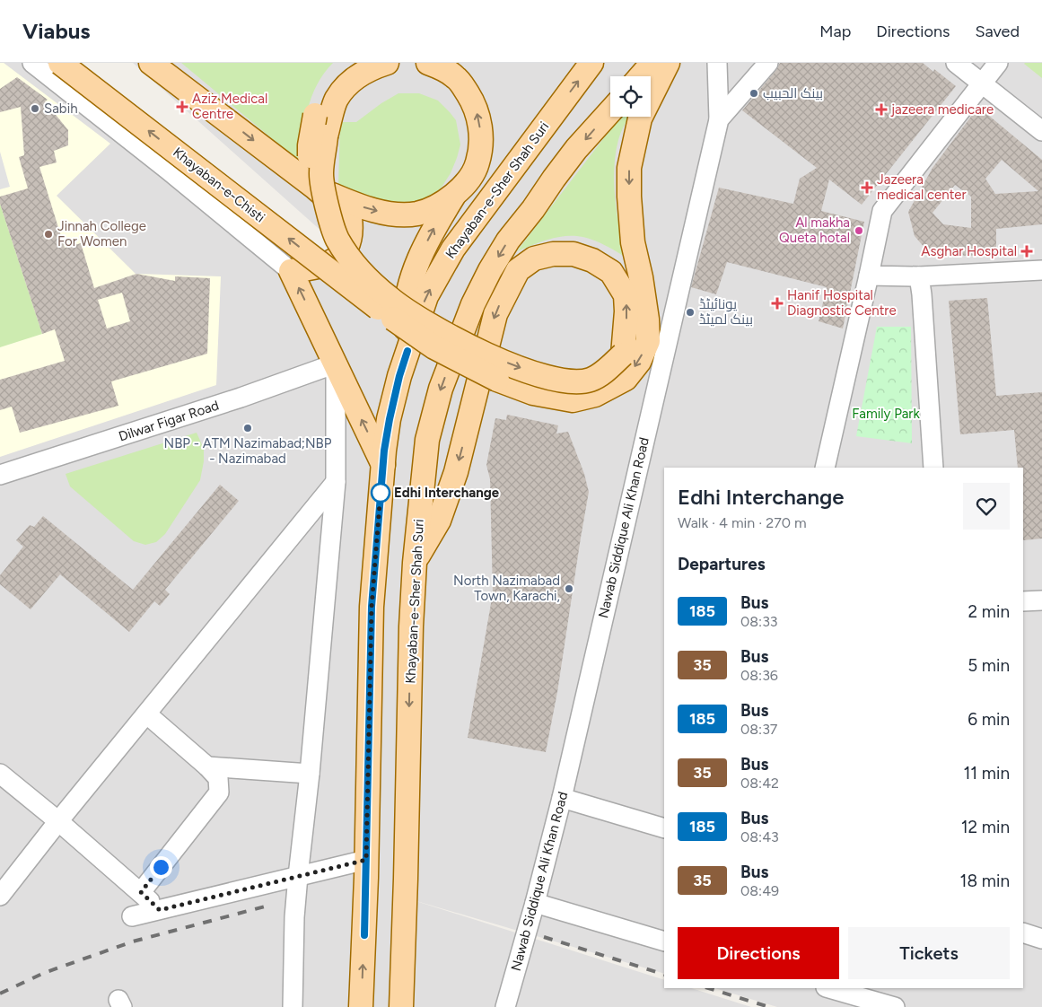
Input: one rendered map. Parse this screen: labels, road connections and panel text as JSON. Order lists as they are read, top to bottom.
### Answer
{
  "streets": {
    "main road": ["Khayaban-e-Chisti", "Khayaban-e-Sher Shah Suri"],
    "street": ["Dilwar Figar Road", "Nawab Siddique Ali Khan Road"]
  },
  "parks": ["Family Park"],
  "places": {
    "other": [
      "بينک الحبيب",
      "Sabih",
      "Al makha Queta hotal",
      "Jinnah College For Women",
      "یونائیٹڈ بینک لمیٹڈ",
      "NBP - ATM Nazimabad;NBP - Nazimabad",
      "Edhi Interchange",
      "North Nazimabad Town, Karachi,"
    ],
    "health": [
      "Aziz Medical Centre",
      "jazeera medicare",
      "Jazeera medical center",
      "Asghar Hospital",
      "Hanif Hospital Diagnostic Centre"
    ]
  },
  "lines": ["bus line 185"],
  "page": {
    "header": "Viabus",
    "nav": ["Map", "Directions", "Saved"],
    "heading": [
      ["Edhi Interchange", "Walk · 4 min · 270 m"],
      "Departures"
    ],
    "list": [
      {
        "mark": "185",
        "name": "Bus",
        "note": "08:33",
        "value": "2 min"
      },
      {
        "mark": "35",
        "name": "Bus",
        "note": "08:36",
        "value": "5 min"
      },
      {
        "mark": "185",
        "name": "Bus",
        "note": "08:37",
        "value": "6 min"
      },
      {
        "mark": "35",
        "name": "Bus",
        "note": "08:42",
        "value": "11 min"
      },
      {
        "mark": "185",
        "name": "Bus",
        "note": "08:43",
        "value": "12 min"
      },
      {
        "mark": "35",
        "name": "Bus",
        "note": "08:49",
        "value": "18 min"
      }
    ],
    "buttons": ["Directions", "Tickets"]
  }
}
